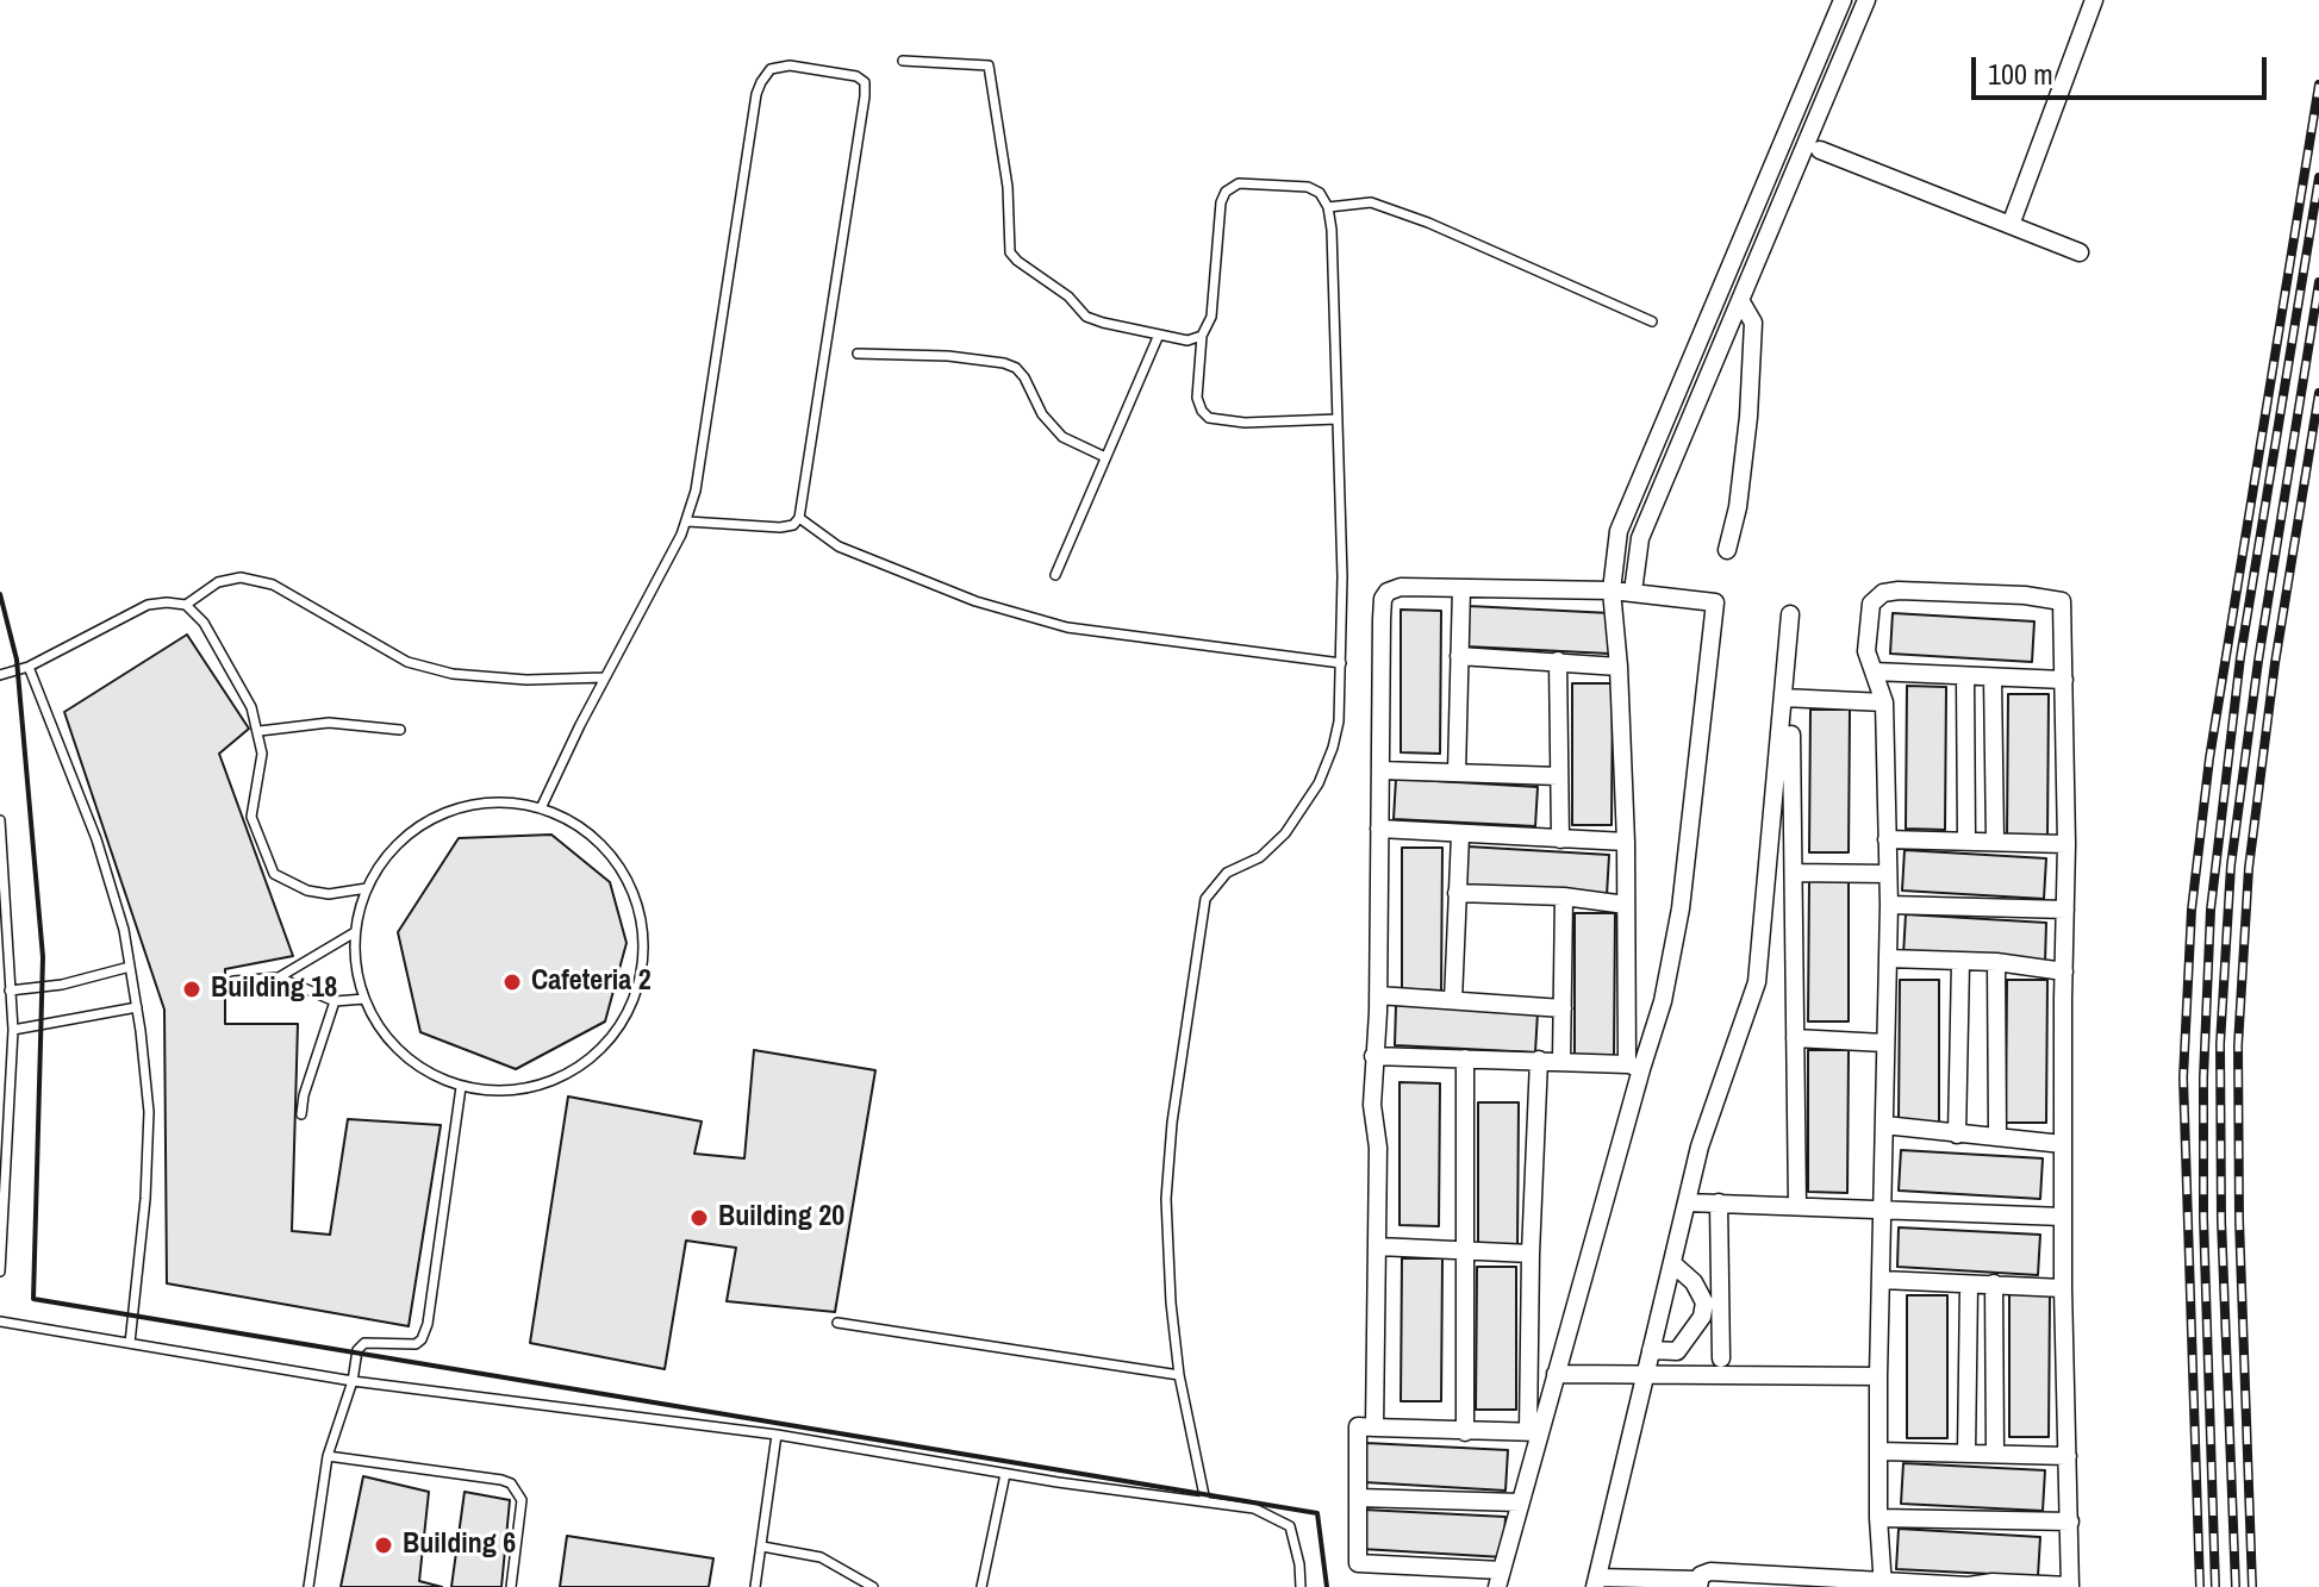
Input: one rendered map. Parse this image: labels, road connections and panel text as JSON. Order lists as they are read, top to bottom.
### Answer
{
  "places": [
    "Cafeteria 2",
    "Building 18",
    "Building 20",
    "Building 6"
  ],
  "scale_bar": "100 m"
}
